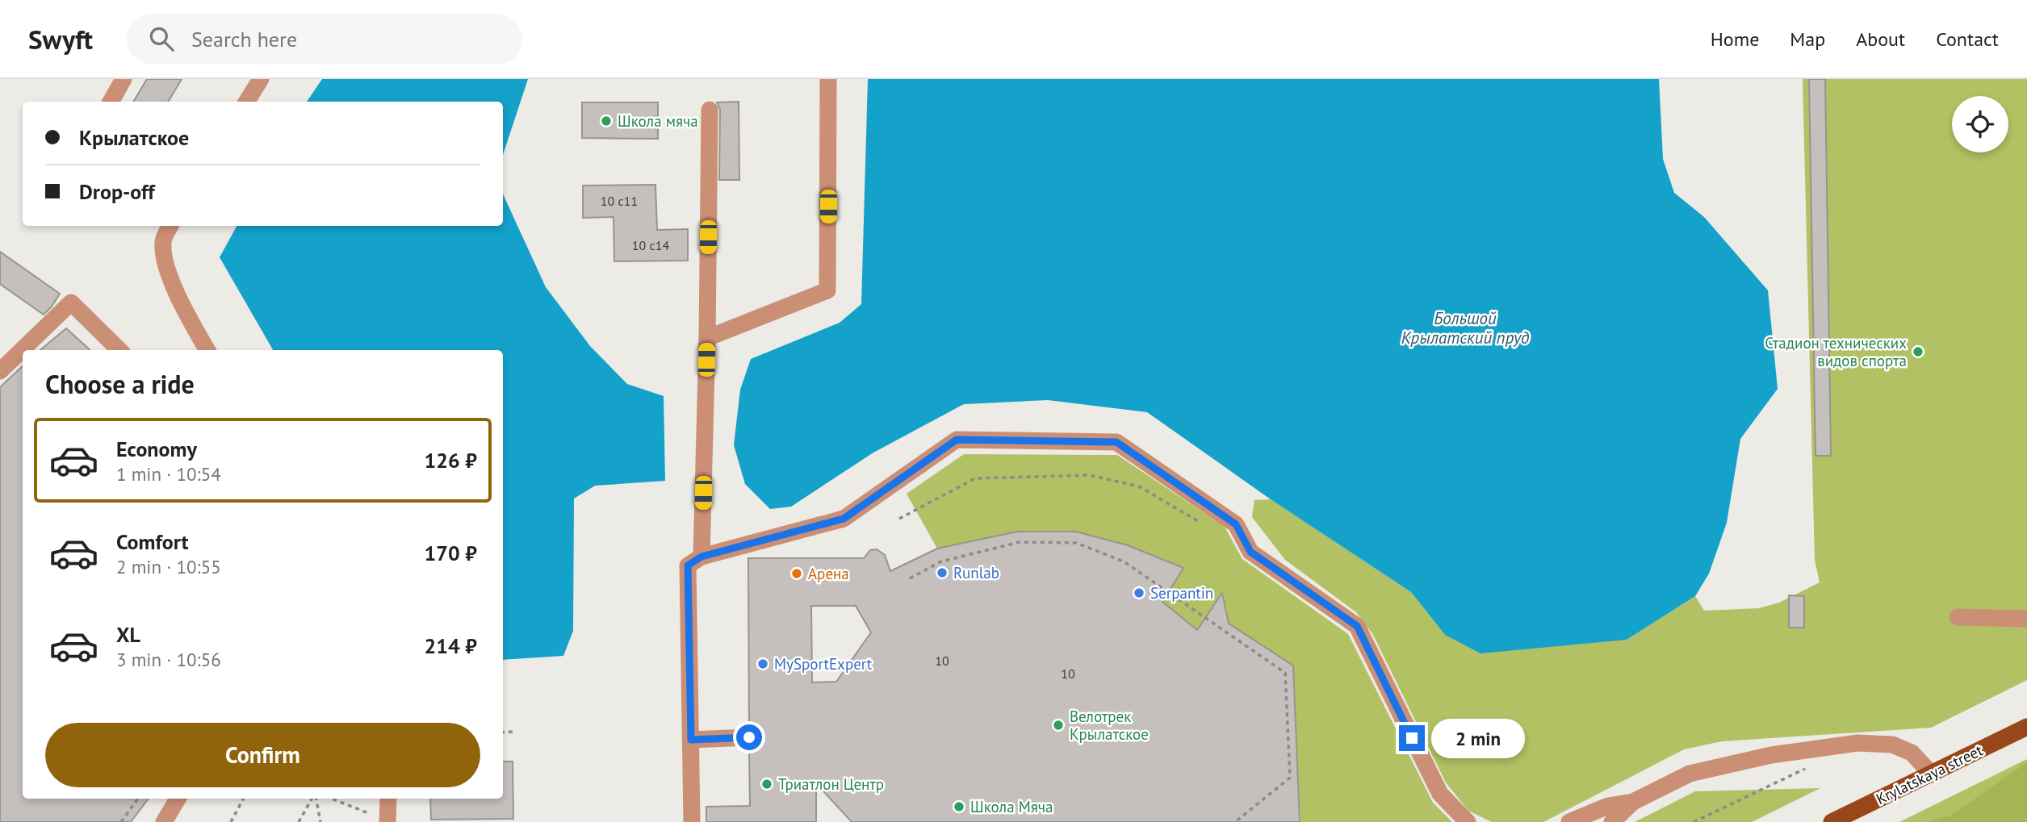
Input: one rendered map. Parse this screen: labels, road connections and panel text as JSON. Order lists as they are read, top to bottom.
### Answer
{
  "streets": {
    "main road": ["Krylatskaya street"]
  },
  "water": ["Большой Крылатский пруд"],
  "places": [
    "Школа мяча",
    "Стадион технических видов спорта",
    "Runlab",
    "Арена",
    "Serpantin",
    "MySportExpert",
    "Велотрек Крылатское",
    "Триатлон Центр",
    "Школа Мяча"
  ],
  "house_numbers": [
    "10 с11",
    "10 с14",
    "10",
    "10"
  ],
  "page": {
    "header": "Swyft",
    "search": "Search here",
    "nav": [
      "Home",
      "Map",
      "About",
      "Contact"
    ],
    "banner": ["Крылатское", "Drop-off"],
    "heading": "Choose a ride",
    "list": [
      {
        "name": "Economy",
        "note": "1 min · 10:54",
        "value": "126 ₽"
      },
      {
        "name": "Comfort",
        "note": "2 min · 10:55",
        "value": "170 ₽"
      },
      {
        "name": "XL",
        "note": "3 min · 10:56",
        "value": "214 ₽"
      }
    ],
    "buttons": "Confirm",
    "bubble": "2 min"
  }
}
